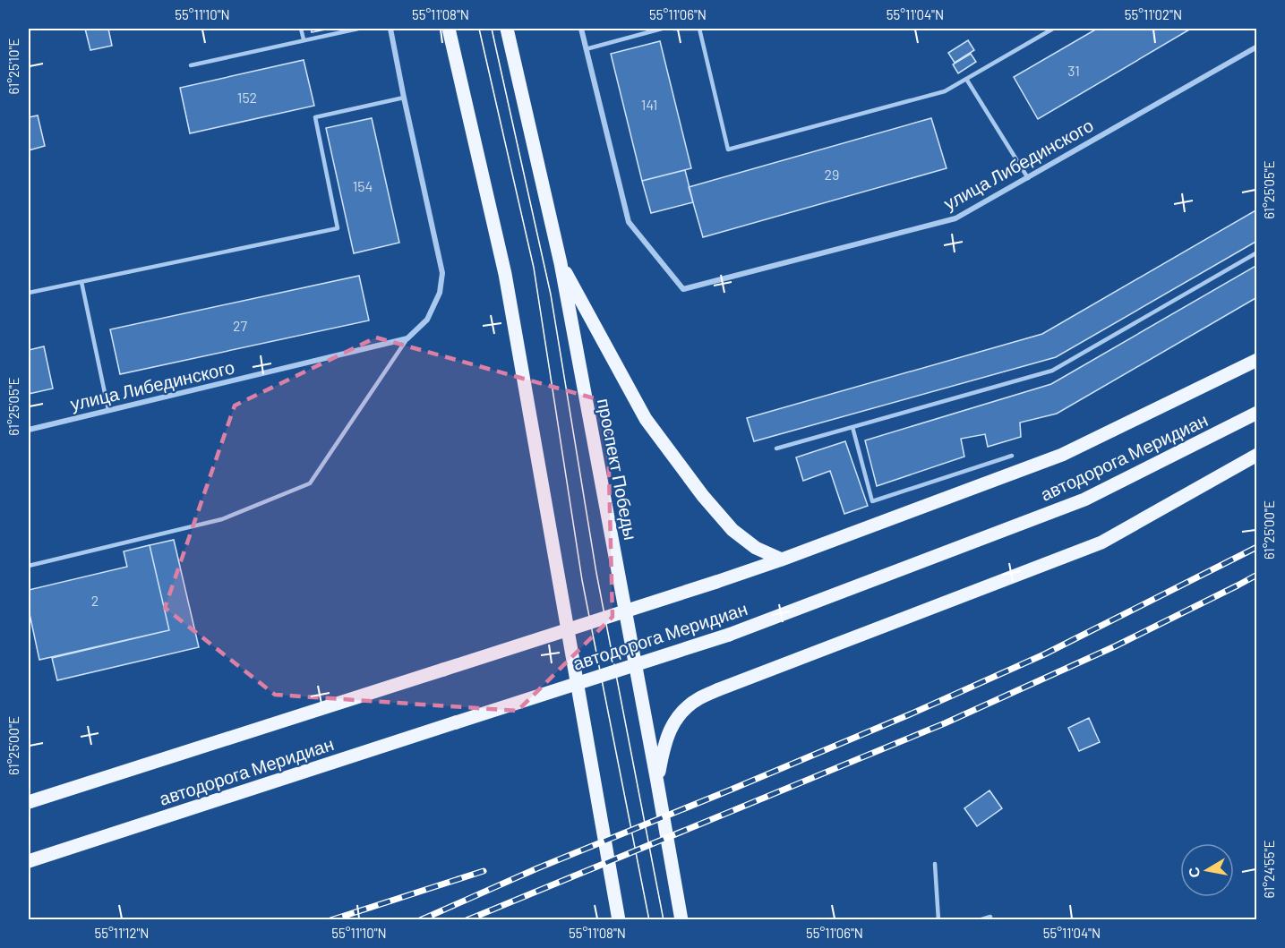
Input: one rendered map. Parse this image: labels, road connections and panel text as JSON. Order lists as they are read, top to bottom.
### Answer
{
  "streets": {
    "main road": ["автодорога Меридиан", "проспект Победы"],
    "street": ["улица Либединского"]
  },
  "house_numbers": [
    "31",
    "152",
    "141",
    "29",
    "154",
    "27",
    "2"
  ],
  "north": "left",
  "coordinates": [
    "55°11'10\"N",
    "55°11'08\"N",
    "55°11'06\"N",
    "55°11'04\"N",
    "55°11'02\"N",
    "61°25'10\"E",
    "61°25'05\"E",
    "61°25'00\"E",
    "61°24'55\"E",
    "55°11'12\"N"
  ]
}
